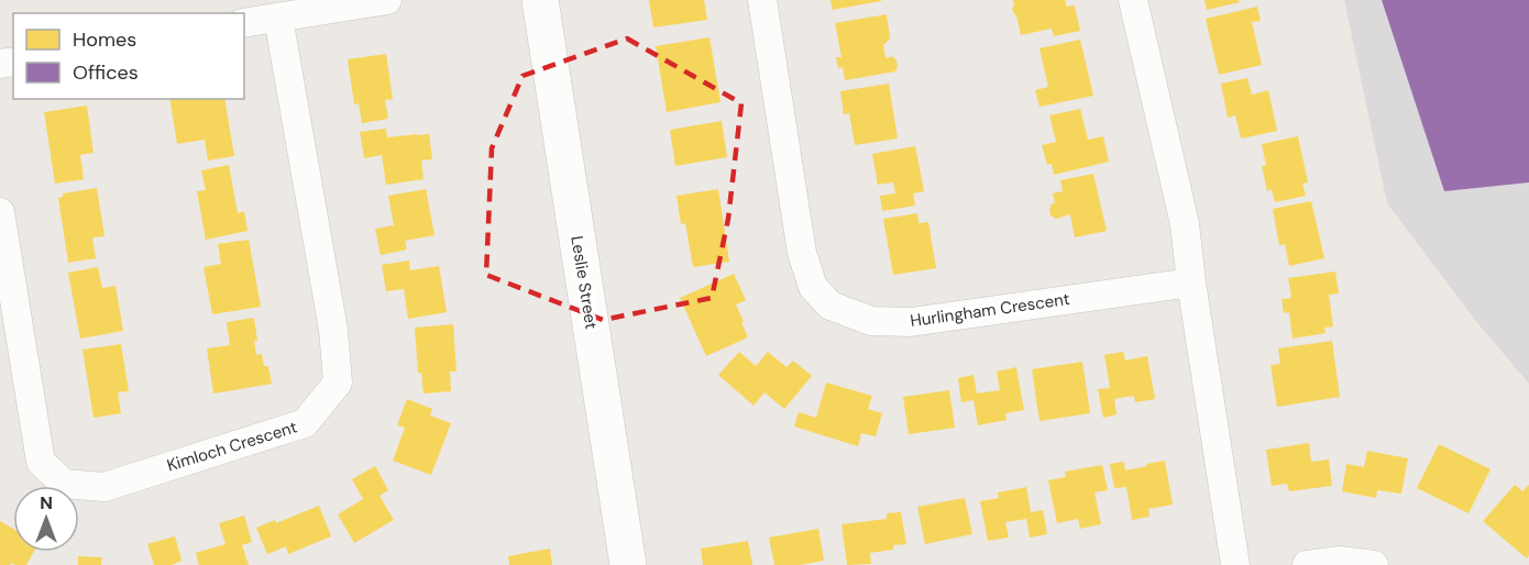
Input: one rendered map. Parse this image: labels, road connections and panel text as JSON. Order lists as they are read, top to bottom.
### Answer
{
  "streets": {
    "main road": ["Leslie Street"],
    "street": ["Hurlingham Crescent", "Kimloch Crescent"]
  },
  "legend": ["Homes", "Offices"],
  "north": "top"
}
